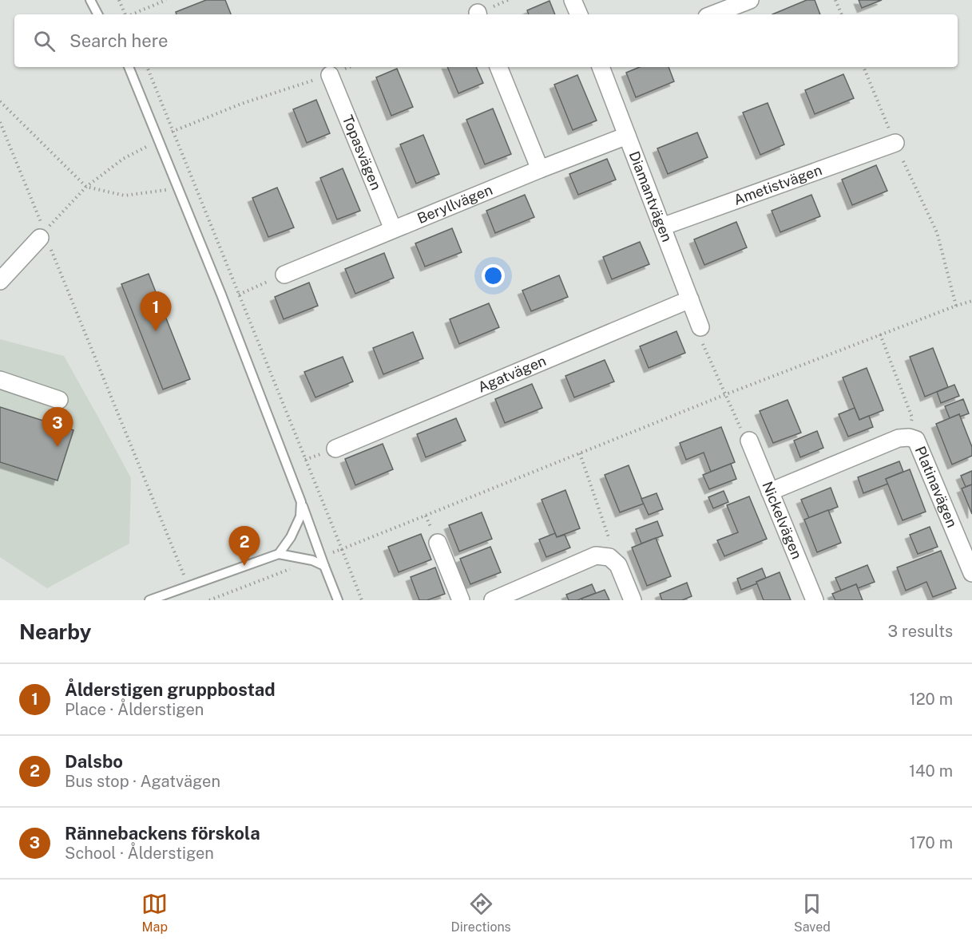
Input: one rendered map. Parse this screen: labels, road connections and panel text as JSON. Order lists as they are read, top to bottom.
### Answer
{
  "streets": {
    "street": [
      "Topasvägen",
      "Ametistvägen",
      "Diamantvägen",
      "Beryllvägen",
      "Agatvägen",
      "Platinavägen",
      "Nickelvägen"
    ]
  },
  "crossings": [
    ["Topasvägen", "Beryllvägen"],
    ["Ametistvägen", "Diamantvägen"],
    ["Diamantvägen", "Beryllvägen"],
    ["Diamantvägen", "Agatvägen"],
    ["Platinavägen", "Nickelvägen"]
  ],
  "page": {
    "search": "Search here",
    "pins": ["1", "3", "2"],
    "heading": ["Nearby", "3 results"],
    "list": [
      {
        "mark": "1",
        "name": "Ålderstigen gruppbostad",
        "note": "Place · Ålderstigen",
        "value": "120 m"
      },
      {
        "mark": "2",
        "name": "Dalsbo",
        "note": "Bus stop · Agatvägen",
        "value": "140 m"
      },
      {
        "mark": "3",
        "name": "Rännebackens förskola",
        "note": "School · Ålderstigen",
        "value": "170 m"
      }
    ],
    "nav": ["Map", "Directions", "Saved"]
  }
}
